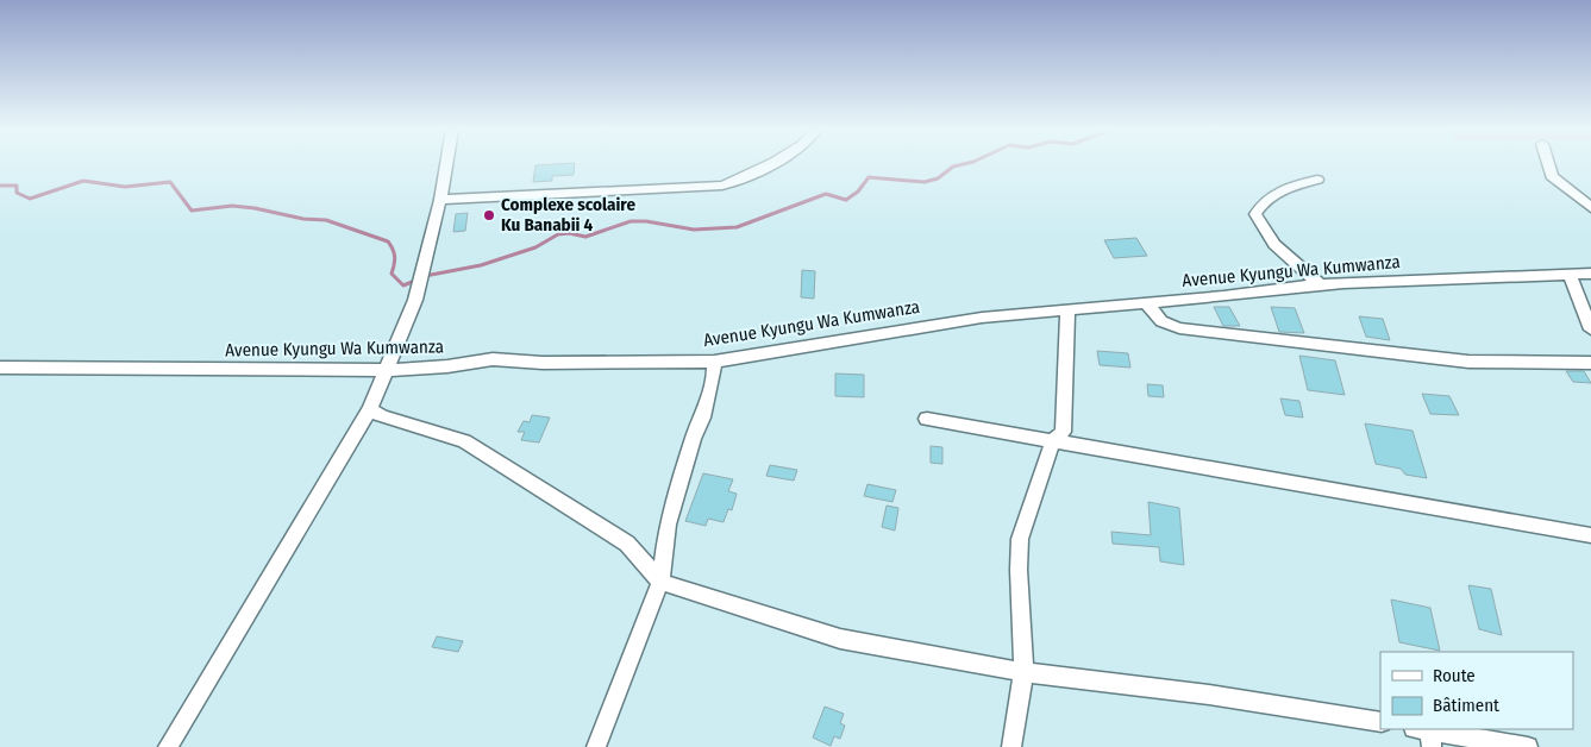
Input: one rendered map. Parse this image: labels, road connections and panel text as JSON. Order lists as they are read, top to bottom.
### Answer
{
  "streets": {
    "street": ["Avenue Kyungu Wa Kumwanza"]
  },
  "places": ["Complexe scolaire Ku Banabii 4"],
  "legend": ["Route", "Bâtiment"]
}
